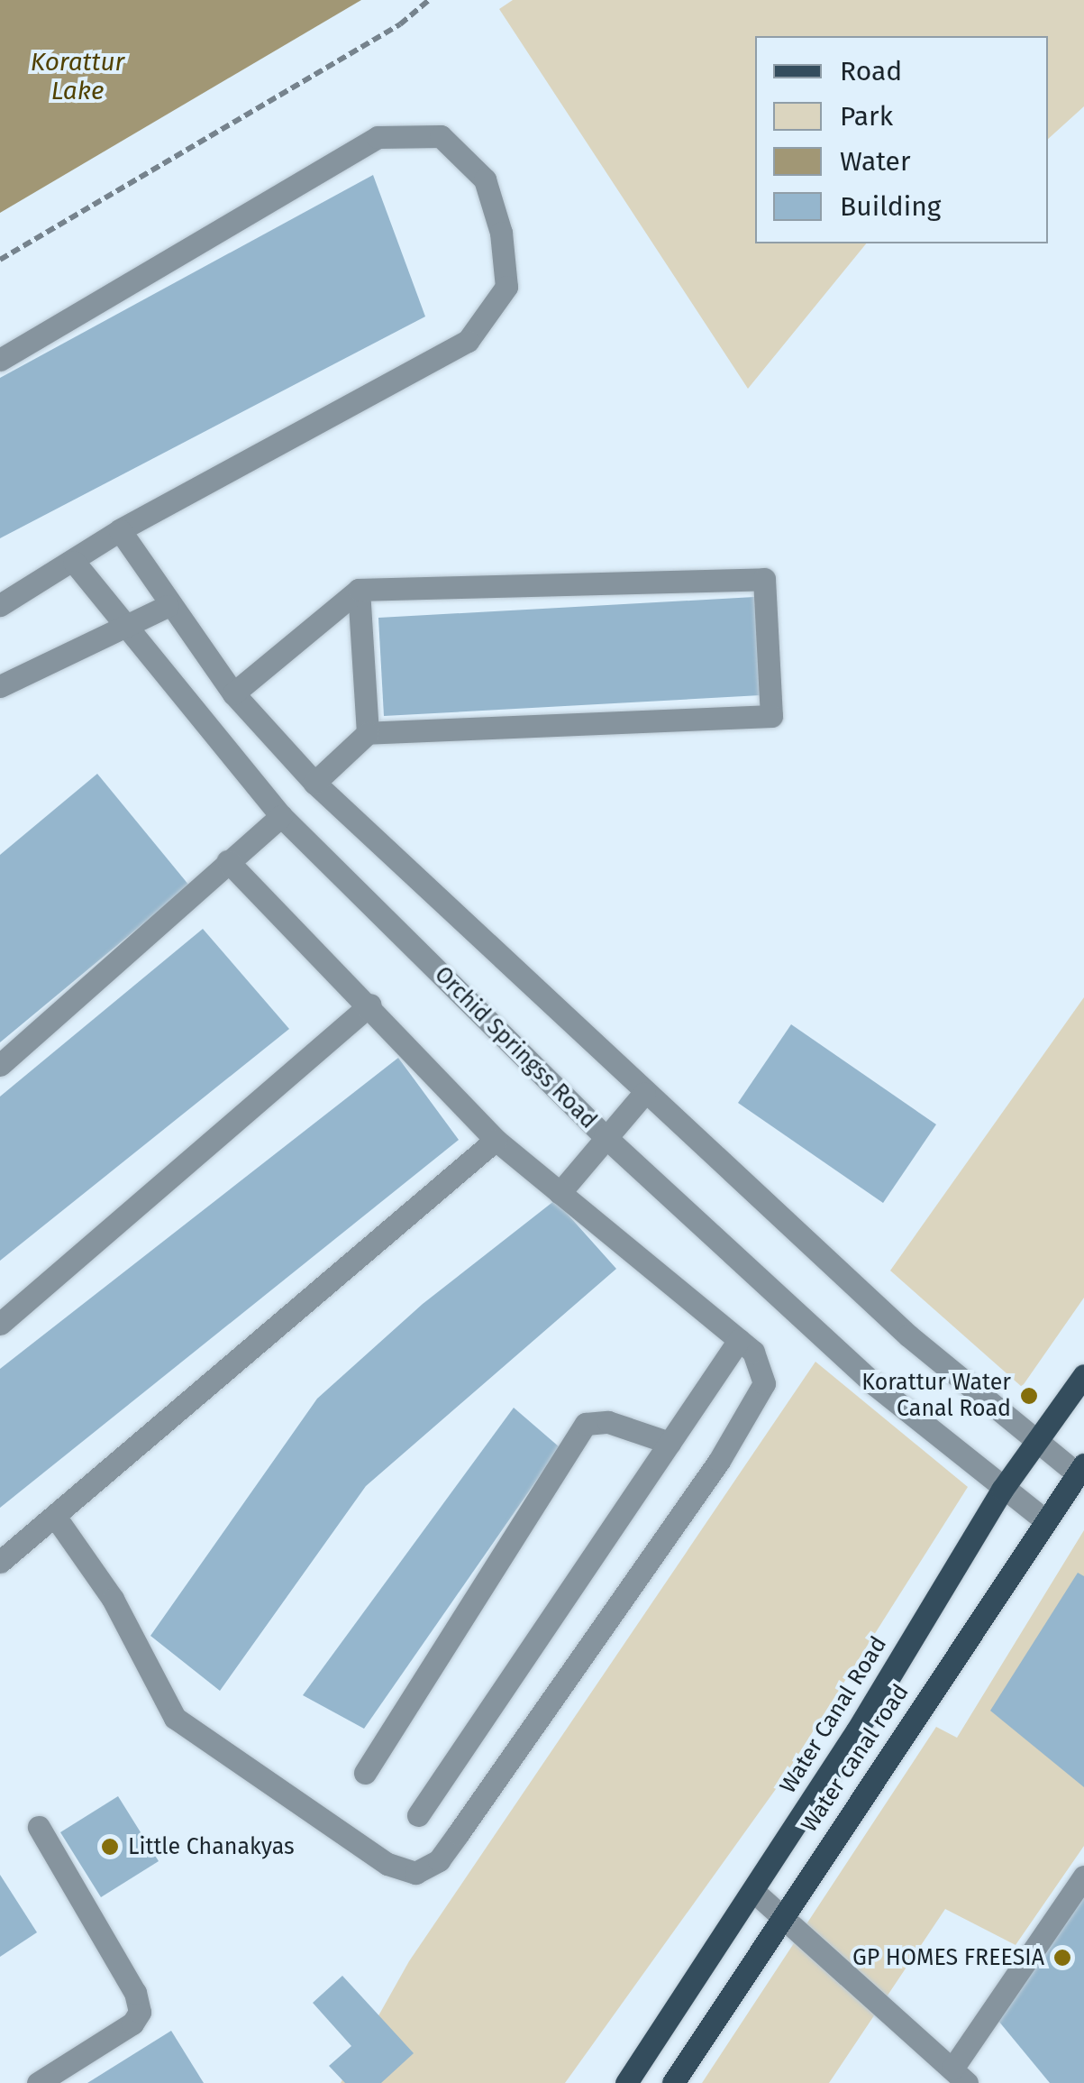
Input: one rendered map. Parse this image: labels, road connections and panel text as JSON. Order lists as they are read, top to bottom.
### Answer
{
  "streets": {
    "main road": ["Water Canal Road", "Water canal road"],
    "street": ["Orchid Springss Road"]
  },
  "crossings": [
    ["Orchid Springss Road", "Water Canal Road"],
    ["Orchid Springss Road", "Water canal road"]
  ],
  "water": ["Korattur Lake"],
  "places": ["Korattur Water Canal Road", "Little Chanakyas", "GP HOMES FREESIA"],
  "legend": [
    "Road",
    "Park",
    "Water",
    "Building"
  ]
}
